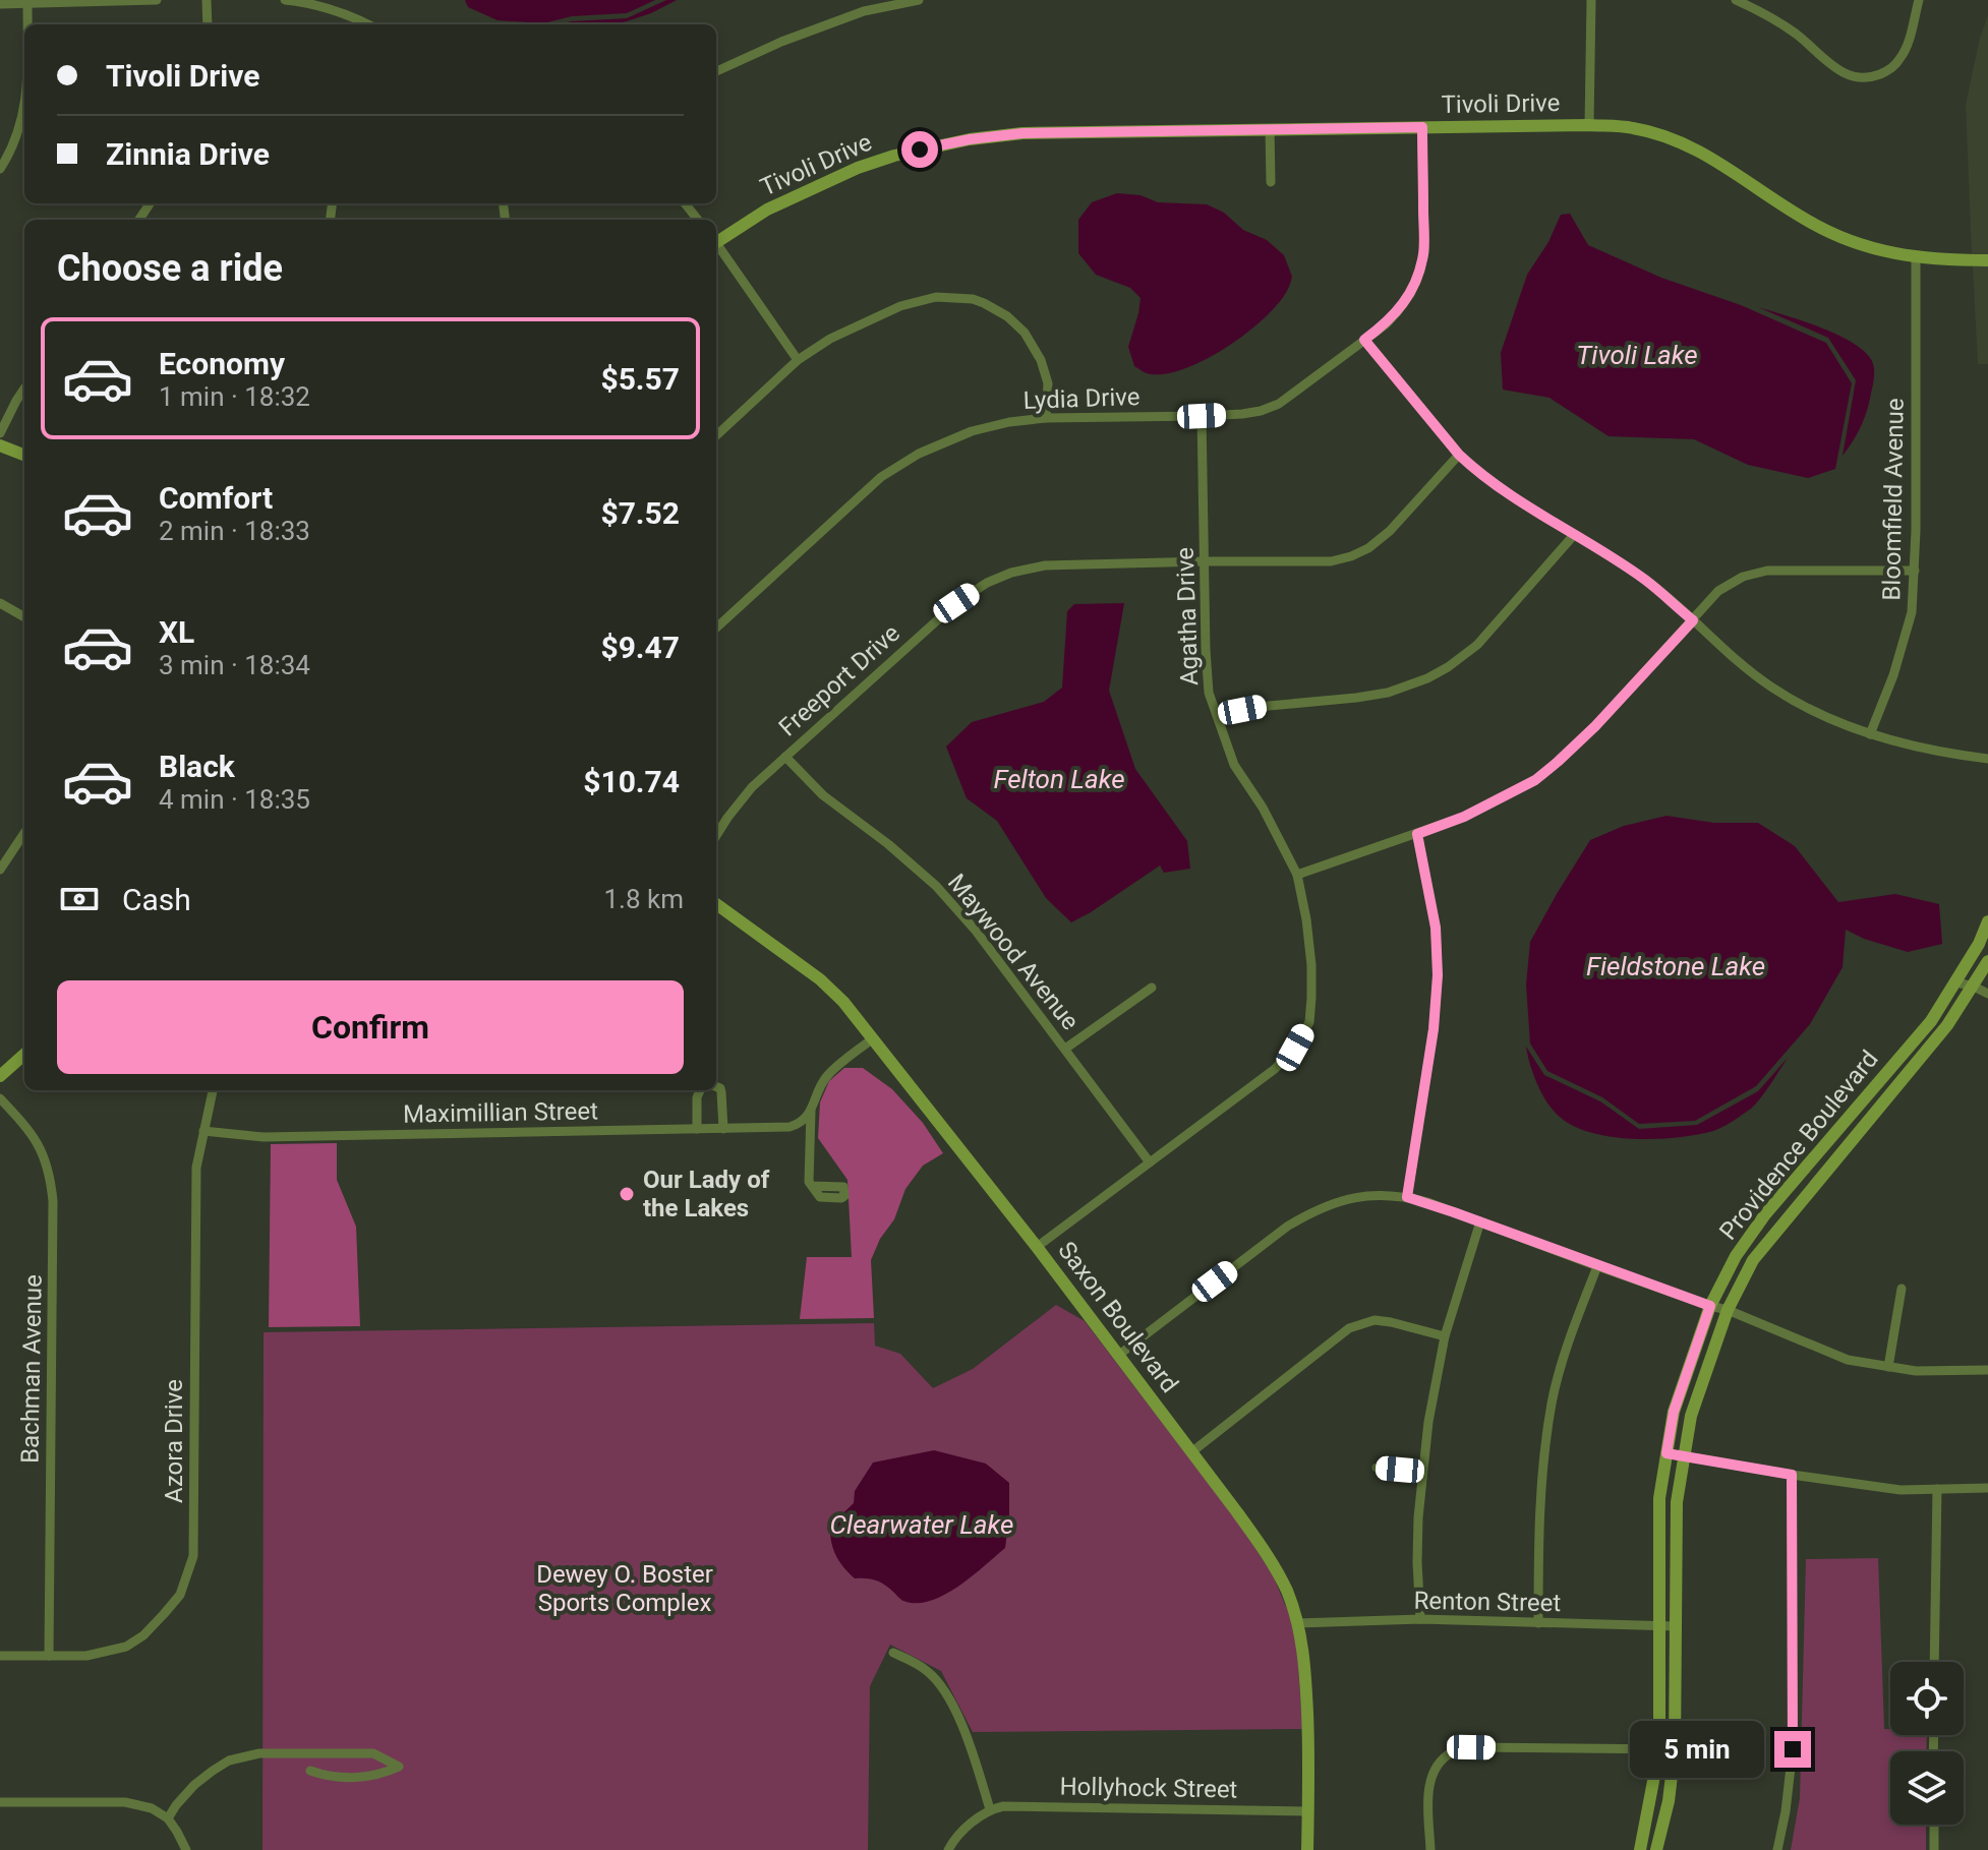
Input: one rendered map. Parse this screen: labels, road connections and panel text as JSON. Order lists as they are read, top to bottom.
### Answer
{
  "streets": {
    "main road": ["Tivoli Drive", "Providence Boulevard", "Saxon Boulevard"],
    "street": [
      "Lydia Drive",
      "Bloomfield Avenue",
      "Agatha Drive",
      "Freeport Drive",
      "Maywood Avenue",
      "Maximillian Street",
      "Bachman Avenue",
      "Azora Drive",
      "Renton Street",
      "Hollyhock Street"
    ]
  },
  "crossings": [
    ["Tivoli Drive", "Lydia Drive"],
    ["Tivoli Drive", "Bloomfield Avenue"],
    ["Lydia Drive", "Agatha Drive"],
    ["Agatha Drive", "Freeport Drive"],
    ["Agatha Drive", "Maywood Avenue"],
    ["Agatha Drive", "Saxon Boulevard"],
    ["Freeport Drive", "Maywood Avenue"],
    ["Maximillian Street", "Azora Drive"],
    ["Providence Boulevard", "Renton Street"],
    ["Saxon Boulevard", "Renton Street"],
    ["Saxon Boulevard", "Hollyhock Street"],
    ["Bachman Avenue", "Azora Drive"]
  ],
  "water": [
    "Tivoli Lake",
    "Felton Lake",
    "Fieldstone Lake",
    "Clearwater Lake"
  ],
  "parks": ["Dewey O. Boster Sports Complex"],
  "places": ["Our Lady of the Lakes"],
  "page": {
    "banner": ["Tivoli Drive", "Zinnia Drive"],
    "heading": "Choose a ride",
    "list": [
      {
        "name": "Economy",
        "note": "1 min · 18:32",
        "value": "$5.57"
      },
      {
        "name": "Comfort",
        "note": "2 min · 18:33",
        "value": "$7.52"
      },
      {
        "name": "XL",
        "note": "3 min · 18:34",
        "value": "$9.47"
      },
      {
        "name": "Black",
        "note": "4 min · 18:35",
        "value": "$10.74"
      }
    ],
    "pay": ["Cash", "1.8 km"],
    "buttons": "Confirm",
    "bubble": "5 min"
  }
}
